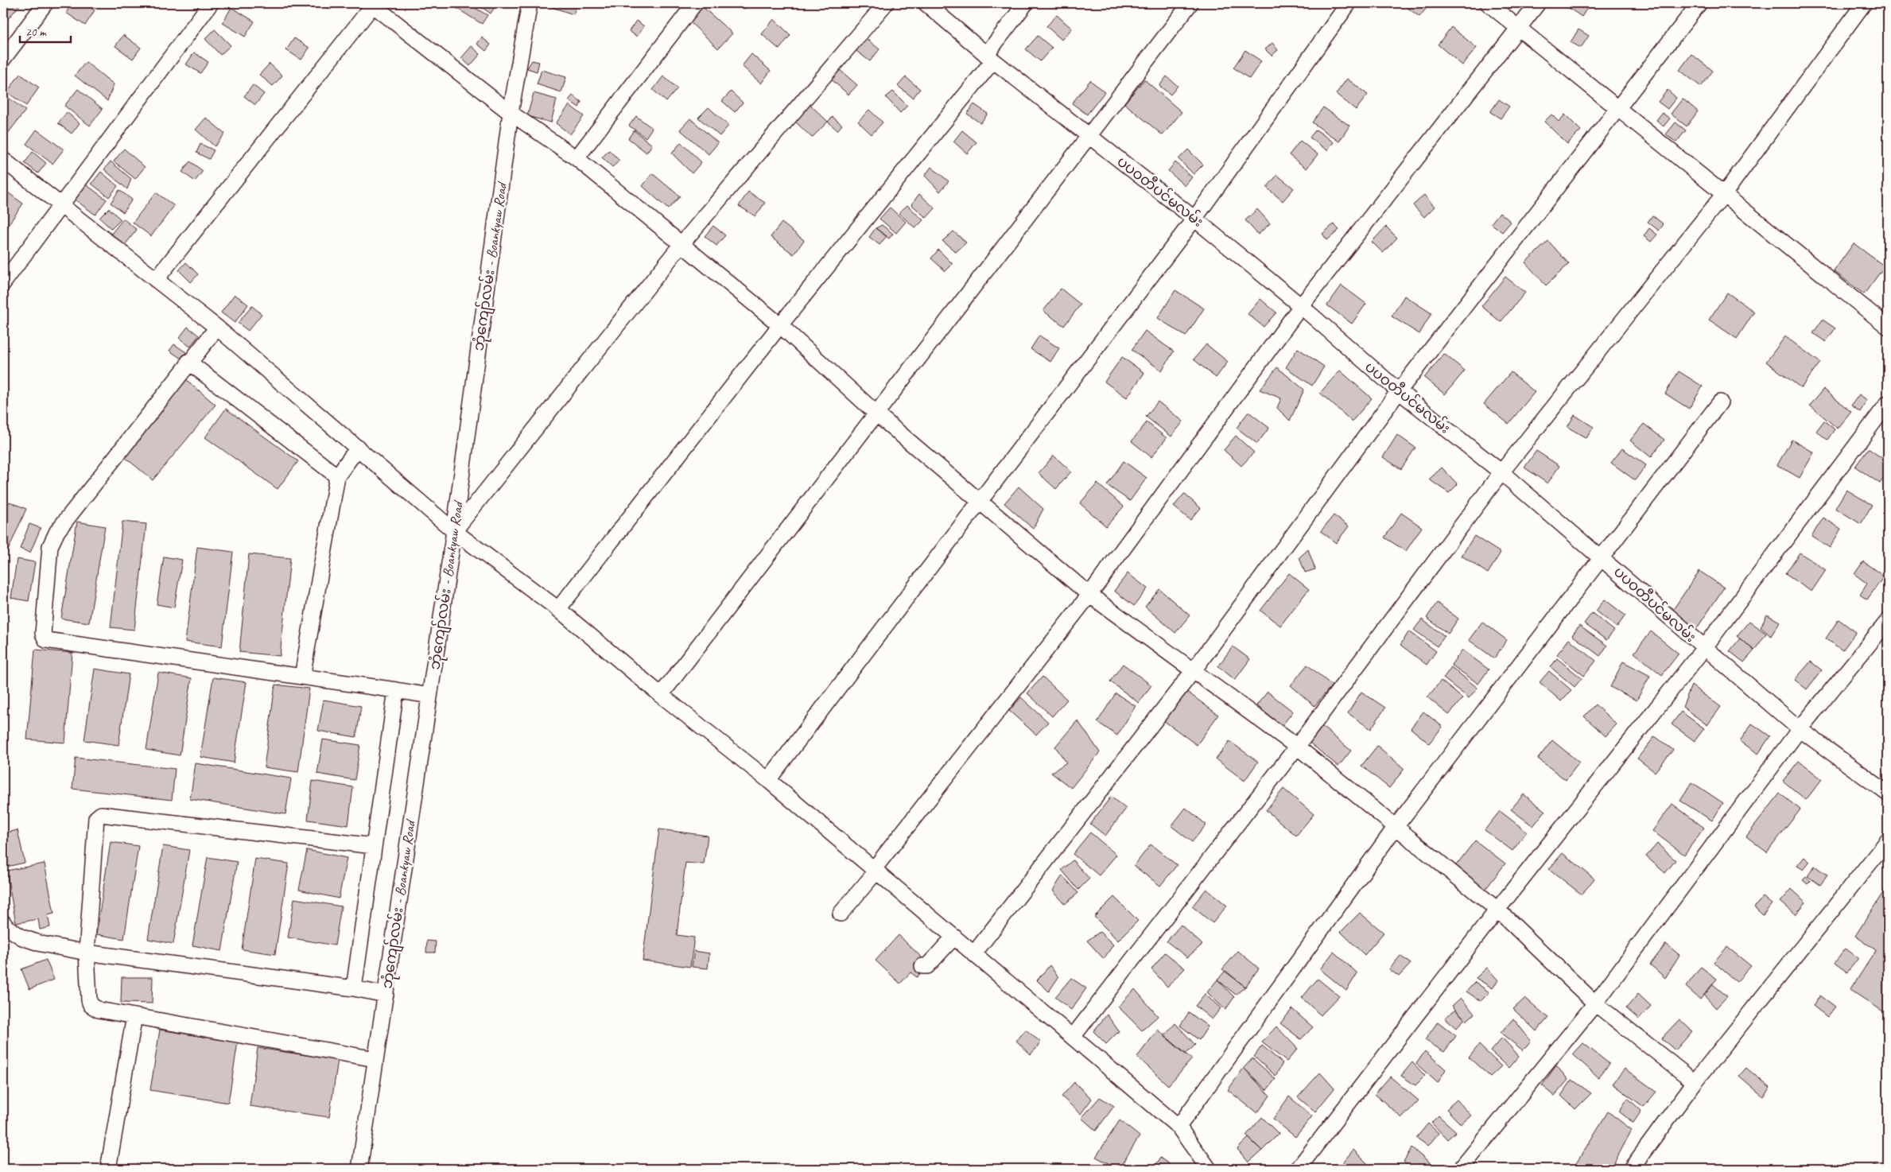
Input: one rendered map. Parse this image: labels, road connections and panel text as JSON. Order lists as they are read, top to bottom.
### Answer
{
  "streets": {
    "street": ["ပပဝတီပင်မလမ်း", "ဘုံကျော်လမ်း - Boankyaw Road"]
  },
  "scale_bar": "20 m"
}
